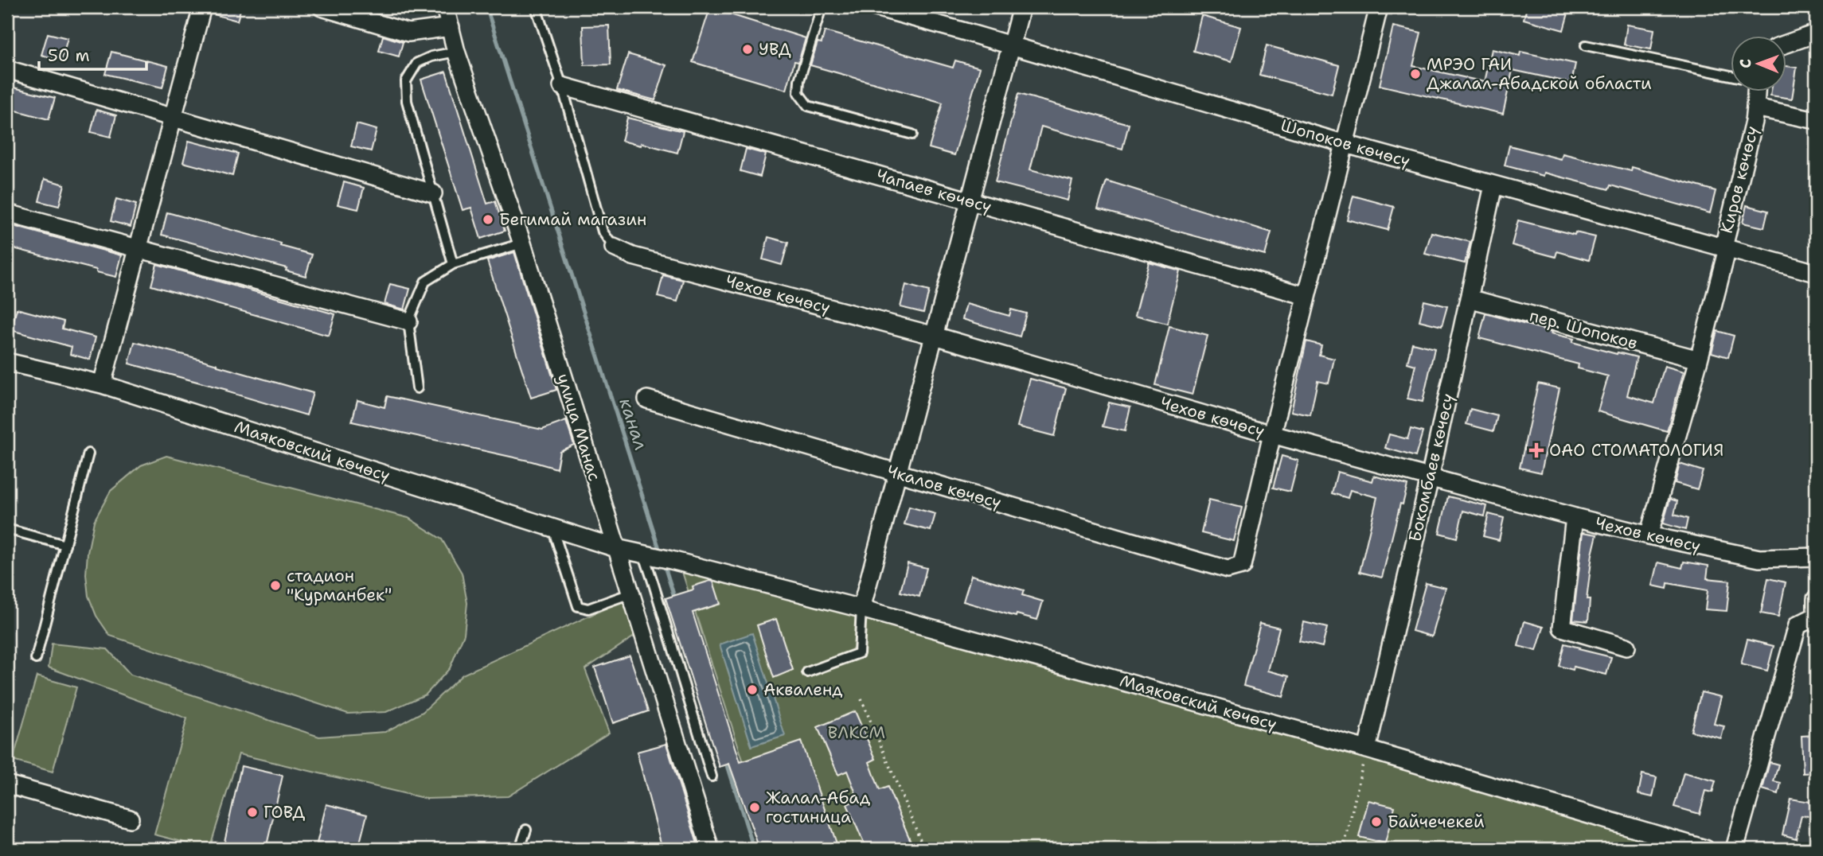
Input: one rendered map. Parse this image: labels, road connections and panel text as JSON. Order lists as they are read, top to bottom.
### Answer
{
  "streets": {
    "street": [
      "Шопоков көчөсү",
      "Киров көчөсү",
      "Чапаев көчөсү",
      "Чехов көчөсү",
      "пер. Шопоков",
      "улица Манас",
      "Маяковский көчөсү",
      "Бокомбаев көчөсү",
      "Чкалов көчөсү"
    ]
  },
  "crossings": [
    ["Шопоков көчөсү", "Киров көчөсү"],
    ["Шопоков көчөсү", "Бокомбаев көчөсү"],
    ["Чехов көчөсү", "Бокомбаев көчөсү"],
    ["Чехов көчөсү", "Чкалов көчөсү"],
    ["пер. Шопоков", "Бокомбаев көчөсү"],
    ["улица Манас", "Маяковский көчөсү"],
    ["Маяковский көчөсү", "Бокомбаев көчөсү"]
  ],
  "water": ["канал"],
  "parks": ["ВЛКСМ"],
  "places": {
    "other": [
      "УВД",
      "МРЭО ГАИ Джалал-Абадской области",
      "Бегимай магазин",
      "стадион \"Курманбек\"",
      "Акваленд",
      "Жалал-Абад гостиница",
      "ГОВД",
      "Байчечекей"
    ],
    "health": ["ОАО СТОМАТОЛОГИЯ"]
  },
  "scale_bar": "50 m",
  "north": "left"
}
